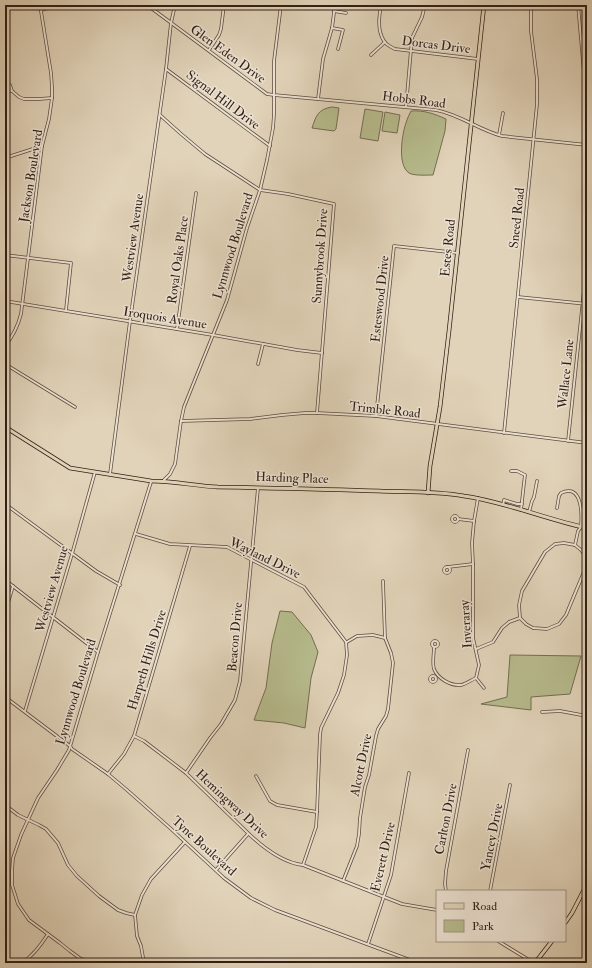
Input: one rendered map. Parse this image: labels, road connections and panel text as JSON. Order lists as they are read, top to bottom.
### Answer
{
  "streets": {
    "main road": ["Estes Road", "Harding Place"],
    "street": [
      "Dorcas Drive",
      "Glen Eden Drive",
      "Signal Hill Drive",
      "Hobbs Road",
      "Jackson Boulevard",
      "Sneed Road",
      "Westview Avenue",
      "Lynnwood Boulevard",
      "Sunnybrook Drive",
      "Royal Oaks Place",
      "Esteswood Drive",
      "Iroquois Avenue",
      "Wallace Lane",
      "Trimble Road",
      "Wayland Drive",
      "Inveraray",
      "Beacon Drive",
      "Harpeth Hills Drive",
      "Alcott Drive",
      "Hemingway Drive",
      "Carlton Drive",
      "Yancey Drive",
      "Tyne Boulevard",
      "Everett Drive"
    ]
  },
  "crossings": [
    ["Dorcas Drive", "Estes Road"],
    ["Glen Eden Drive", "Hobbs Road"],
    ["Glen Eden Drive", "Westview Avenue"],
    ["Glen Eden Drive", "Lynnwood Boulevard"],
    ["Signal Hill Drive", "Westview Avenue"],
    ["Signal Hill Drive", "Lynnwood Boulevard"],
    ["Hobbs Road", "Sneed Road"],
    ["Hobbs Road", "Estes Road"],
    ["Jackson Boulevard", "Iroquois Avenue"],
    ["Sneed Road", "Trimble Road"],
    ["Westview Avenue", "Sunnybrook Drive"],
    ["Westview Avenue", "Iroquois Avenue"],
    ["Westview Avenue", "Harding Place"],
    ["Westview Avenue", "Tyne Boulevard"],
    ["Lynnwood Boulevard", "Sunnybrook Drive"],
    ["Lynnwood Boulevard", "Iroquois Avenue"],
    ["Lynnwood Boulevard", "Trimble Road"],
    ["Lynnwood Boulevard", "Harding Place"],
    ["Lynnwood Boulevard", "Wayland Drive"],
    ["Lynnwood Boulevard", "Tyne Boulevard"],
    ["Estes Road", "Esteswood Drive"],
    ["Estes Road", "Trimble Road"],
    ["Estes Road", "Harding Place"],
    ["Sunnybrook Drive", "Iroquois Avenue"],
    ["Sunnybrook Drive", "Trimble Road"],
    ["Royal Oaks Place", "Iroquois Avenue"],
    ["Esteswood Drive", "Trimble Road"],
    ["Wallace Lane", "Trimble Road"],
    ["Harding Place", "Inveraray"],
    ["Harding Place", "Beacon Drive"],
    ["Wayland Drive", "Beacon Drive"],
    ["Wayland Drive", "Harpeth Hills Drive"],
    ["Beacon Drive", "Hemingway Drive"],
    ["Harpeth Hills Drive", "Hemingway Drive"],
    ["Harpeth Hills Drive", "Tyne Boulevard"],
    ["Alcott Drive", "Hemingway Drive"],
    ["Hemingway Drive", "Everett Drive"],
    ["Tyne Boulevard", "Everett Drive"]
  ],
  "legend": ["Road", "Park"]
}
